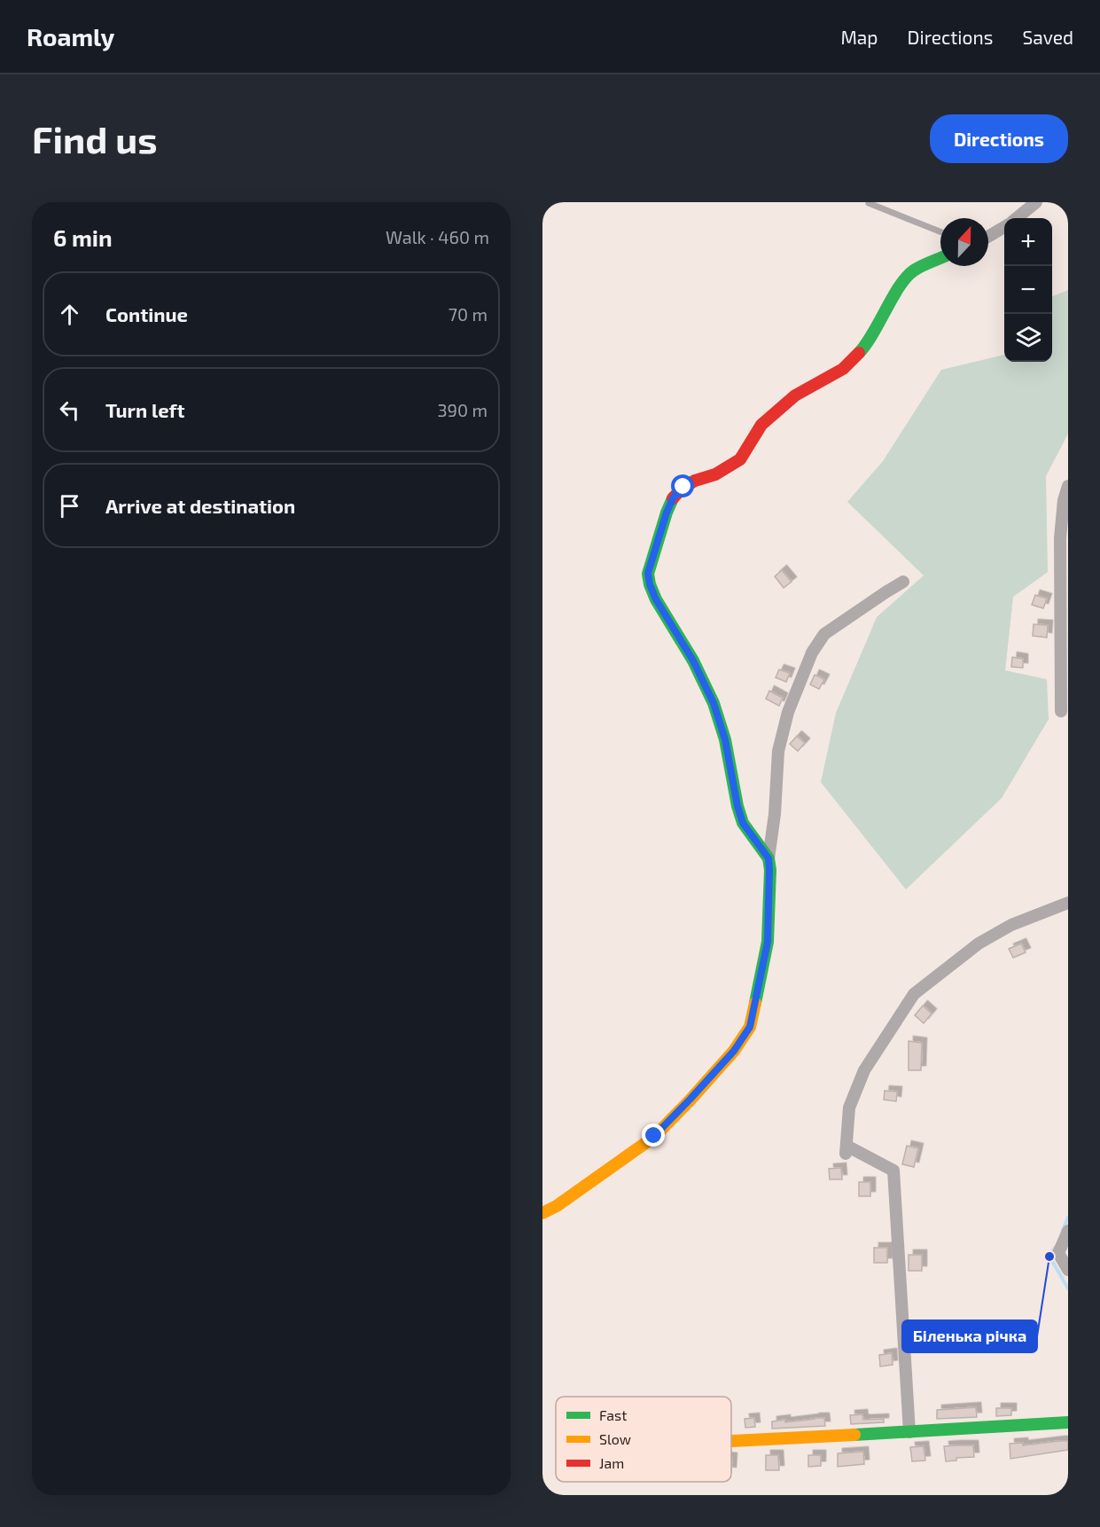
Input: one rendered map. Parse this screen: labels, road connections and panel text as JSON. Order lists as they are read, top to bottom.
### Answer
{
  "places": ["Біленька річка"],
  "legend": ["Fast", "Slow", "Jam"],
  "north": "top",
  "page": {
    "header": "Roamly",
    "nav": ["Map", "Directions", "Saved"],
    "buttons": "Directions",
    "title": "Find us",
    "heading": ["6 min", "Walk · 460 m"],
    "map_buttons": ["+", "−"],
    "list": [
      ["Continue", "70 m"],
      ["Turn left", "390 m"],
      "Arrive at destination"
    ]
  }
}
